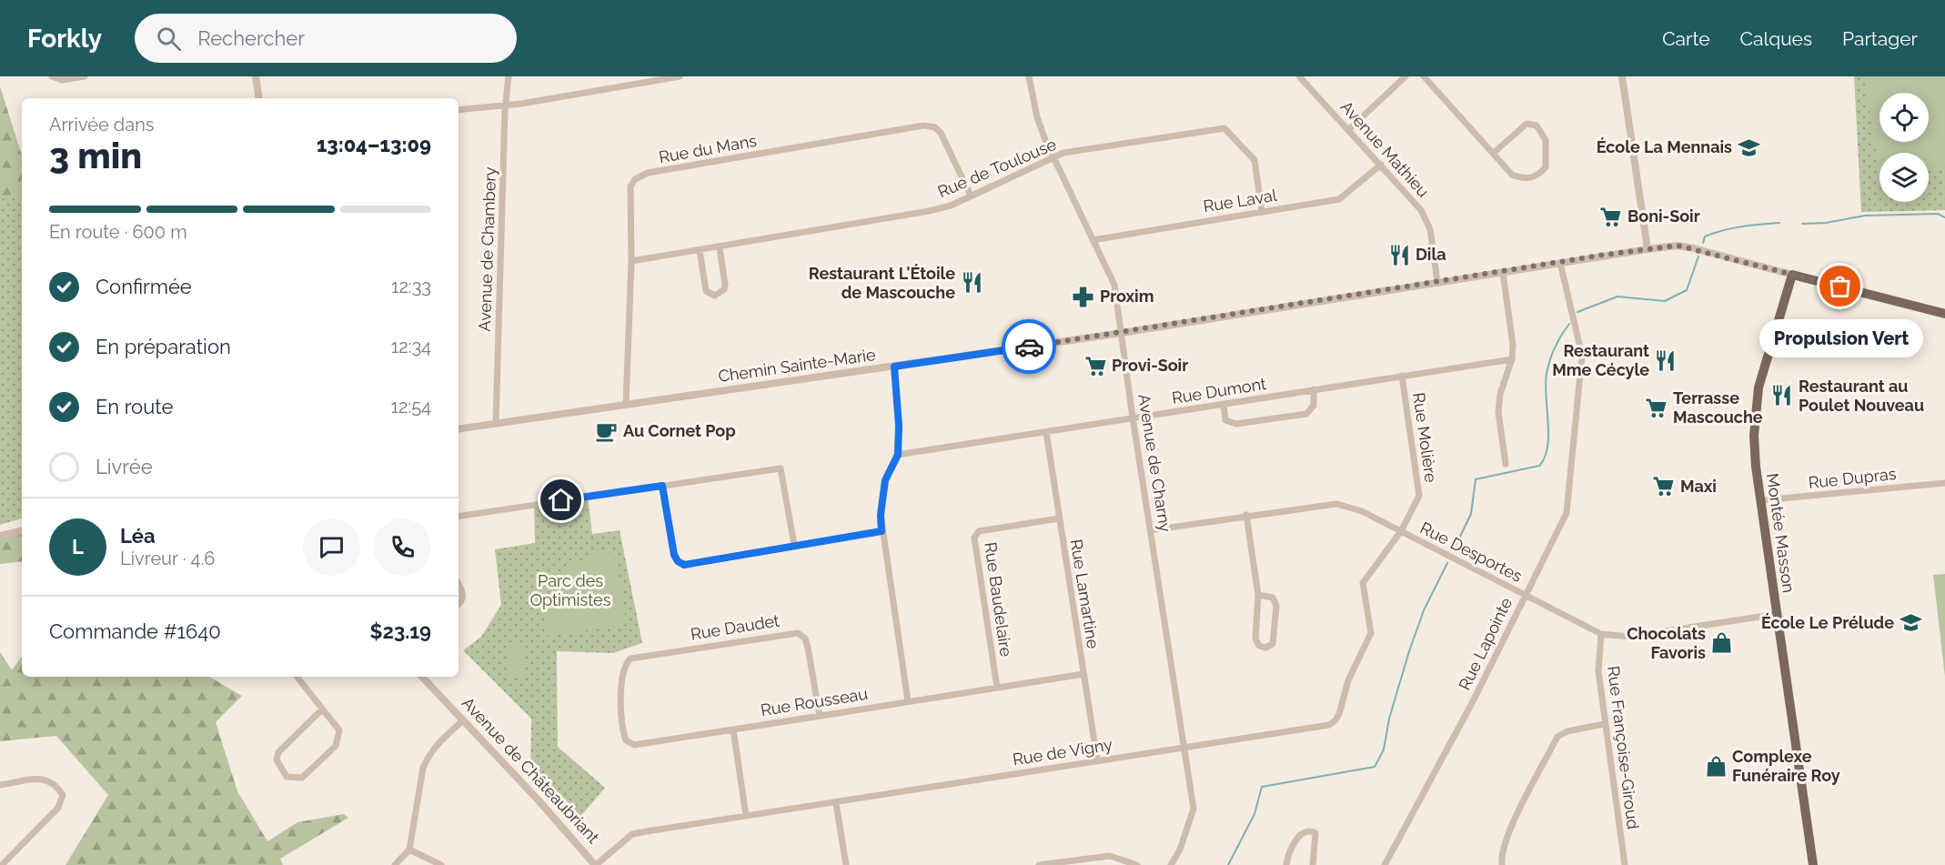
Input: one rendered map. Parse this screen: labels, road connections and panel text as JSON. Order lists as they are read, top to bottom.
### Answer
{
  "streets": {
    "main road": ["Chemin Sainte-Marie", "Montée Masson"],
    "street": [
      "Rue du Mans",
      "Avenue Mathieu",
      "Rue de Toulouse",
      "Rue Laval",
      "Avenue de Chambery",
      "Rue Dumont",
      "Rue Molière",
      "Avenue de Charny",
      "Rue Dupras",
      "Rue Desportes",
      "Rue Lamartine",
      "Rue Baudelaire",
      "Rue Daudet",
      "Rue Lapointe",
      "Rue Rousseau",
      "Rue Françoise-Giroud",
      "Rue de Vigny",
      "Avenue de Châteaubriant"
    ]
  },
  "crossings": [
    ["Rue du Mans", "Rue de Toulouse"],
    ["Rue du Mans", "Chemin Sainte-Marie"],
    ["Avenue Mathieu", "Rue Laval"],
    ["Avenue Mathieu", "Chemin Sainte-Marie"],
    ["Rue de Toulouse", "Rue Laval"],
    ["Rue de Toulouse", "Avenue de Charny"],
    ["Rue Laval", "Avenue de Charny"],
    ["Avenue de Chambery", "Chemin Sainte-Marie"],
    ["Chemin Sainte-Marie", "Avenue de Charny"],
    ["Chemin Sainte-Marie", "Montée Masson"],
    ["Chemin Sainte-Marie", "Rue Lapointe"],
    ["Rue Dumont", "Rue Molière"],
    ["Rue Dumont", "Avenue de Charny"],
    ["Rue Dumont", "Rue Lamartine"],
    ["Rue Molière", "Rue Desportes"],
    ["Rue Molière", "Rue de Vigny"],
    ["Avenue de Charny", "Rue Desportes"],
    ["Avenue de Charny", "Rue de Vigny"],
    ["Rue Dupras", "Montée Masson"],
    ["Montée Masson", "Rue Desportes"],
    ["Rue Desportes", "Rue Lapointe"],
    ["Rue Desportes", "Rue Françoise-Giroud"],
    ["Rue Desportes", "Rue de Vigny"],
    ["Rue Lamartine", "Rue Baudelaire"],
    ["Rue Lamartine", "Rue Rousseau"],
    ["Rue Lamartine", "Rue de Vigny"],
    ["Rue Baudelaire", "Rue Rousseau"],
    ["Rue Daudet", "Rue Rousseau"],
    ["Rue de Vigny", "Avenue de Châteaubriant"]
  ],
  "parks": ["Parc des Optimistes"],
  "places": {
    "school or university": ["École La Mennais", "École Le Prélude"],
    "supermarket": [
      "Boni-Soir",
      "Provi-Soir",
      "Terrasse Mascouche",
      "Maxi"
    ],
    "restaurant": [
      "Dila",
      "Restaurant L'Étoile de Mascouche",
      "Restaurant Mme Cécyle",
      "Restaurant au Poulet Nouveau"
    ],
    "other": ["Propulsion Vert"],
    "pharmacy": ["Proxim"],
    "cafe": ["Au Cornet Pop"],
    "shop": ["Chocolats Favoris", "Complexe Funéraire Roy"]
  },
  "page": {
    "header": "Forkly",
    "search": "Rechercher",
    "nav": ["Carte", "Calques", "Partager"],
    "heading": ["3 min", "Arrivée dans", "13:04–13:09"],
    "panel": [
      "Léa",
      "Livreur · 4.6",
      "Commande #1640",
      "$23.19"
    ],
    "bar": "En route · 600 m",
    "list": [
      ["Confirmée", "12:33"],
      ["En préparation", "12:34"],
      ["En route", "12:54"],
      "Livrée"
    ],
    "bubble": "Propulsion Vert",
    "round": "L"
  }
}
